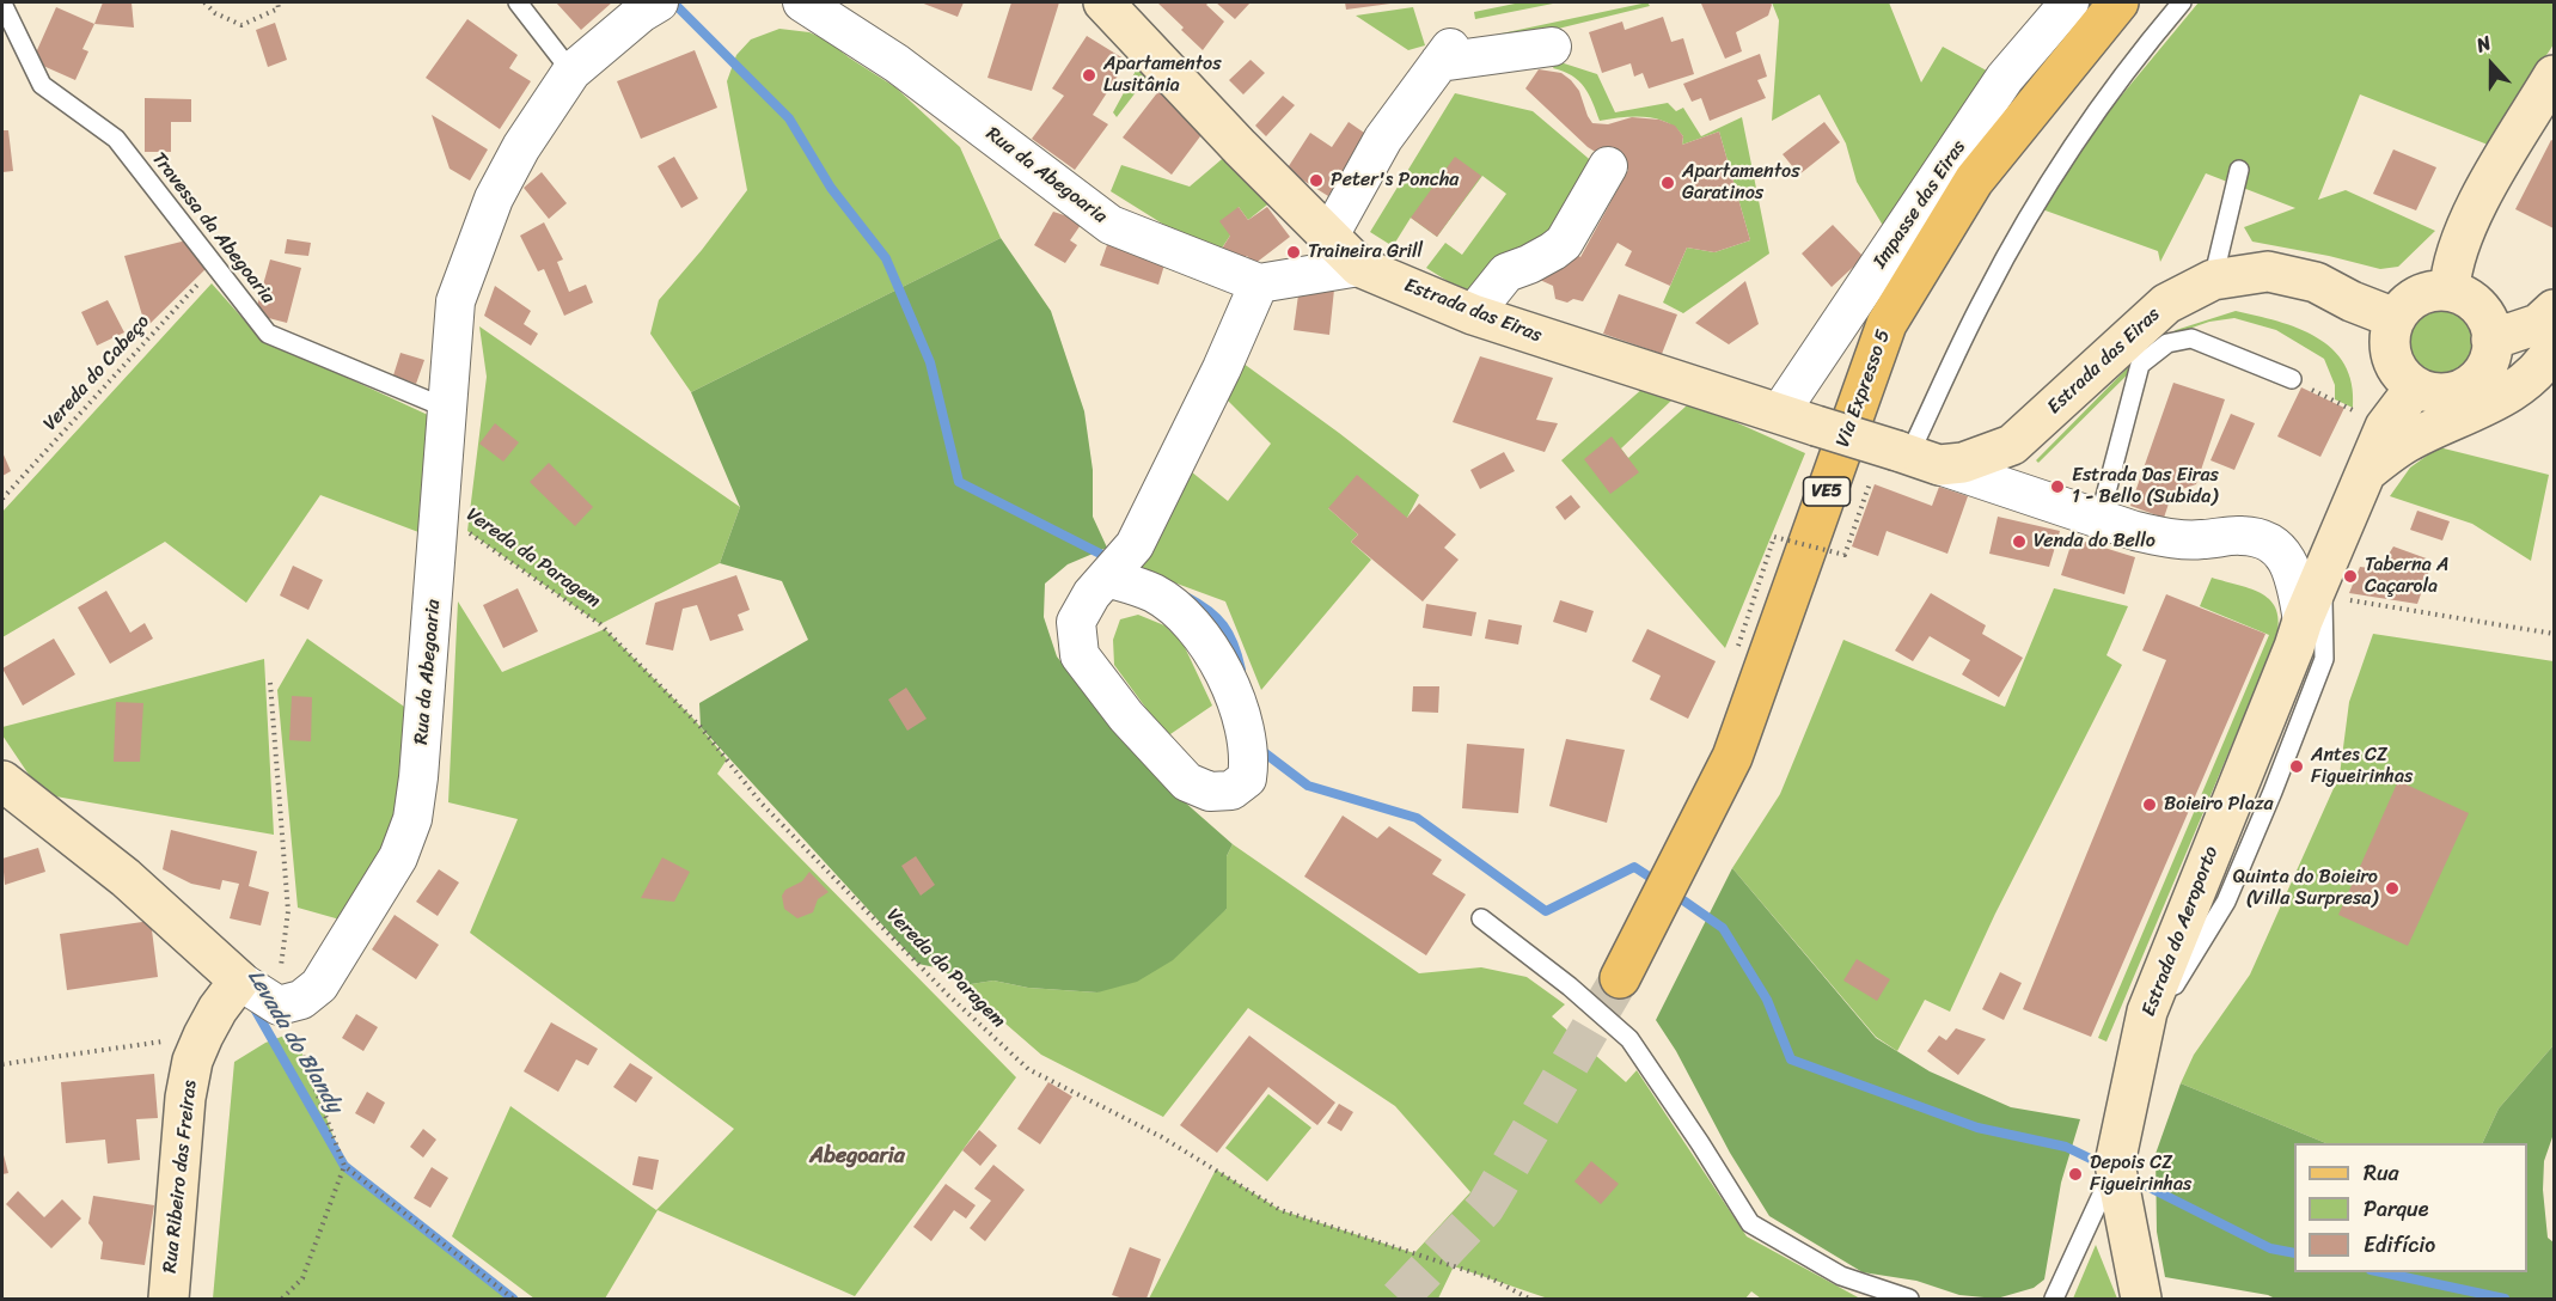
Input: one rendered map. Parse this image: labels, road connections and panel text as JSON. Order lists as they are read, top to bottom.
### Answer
{
  "streets": {
    "main road": ["Via Expresso 5", "VE5"],
    "street": [
      "Rua da Abegoaria",
      "Impasse das Eiras",
      "Estrada das Eiras",
      "Estrada do Aeroporto",
      "Rua Ribeiro das Freiras"
    ],
    "lane": ["Travessa da Abegoaria"],
    "path": ["Vereda do Cabeço", "Vereda da Paragem"]
  },
  "crossings": [
    ["Rua da Abegoaria", "Travessa da Abegoaria"],
    ["Rua da Abegoaria", "Vereda da Paragem"],
    ["Impasse das Eiras", "Estrada das Eiras"],
    ["Travessa da Abegoaria", "Vereda do Cabeço"],
    ["Estrada das Eiras", "Estrada do Aeroporto"]
  ],
  "districts": ["Abegoaria"],
  "water": ["Levada do Blandy"],
  "places": [
    "Apartamentos Lusitânia",
    "Peter's Poncha",
    "Apartamentos Garatinos",
    "Traineira Grill",
    "Estrada Das Eiras 1 - Bello (Subida)",
    "Venda do Bello",
    "Taberna A Caçarola",
    "Antes CZ Figueirinhas",
    "Boieiro Plaza",
    "Quinta do Boieiro (Villa Surpresa)",
    "Depois CZ Figueirinhas"
  ],
  "legend": ["Rua", "Parque", "Edifício"],
  "north": "top"
}
